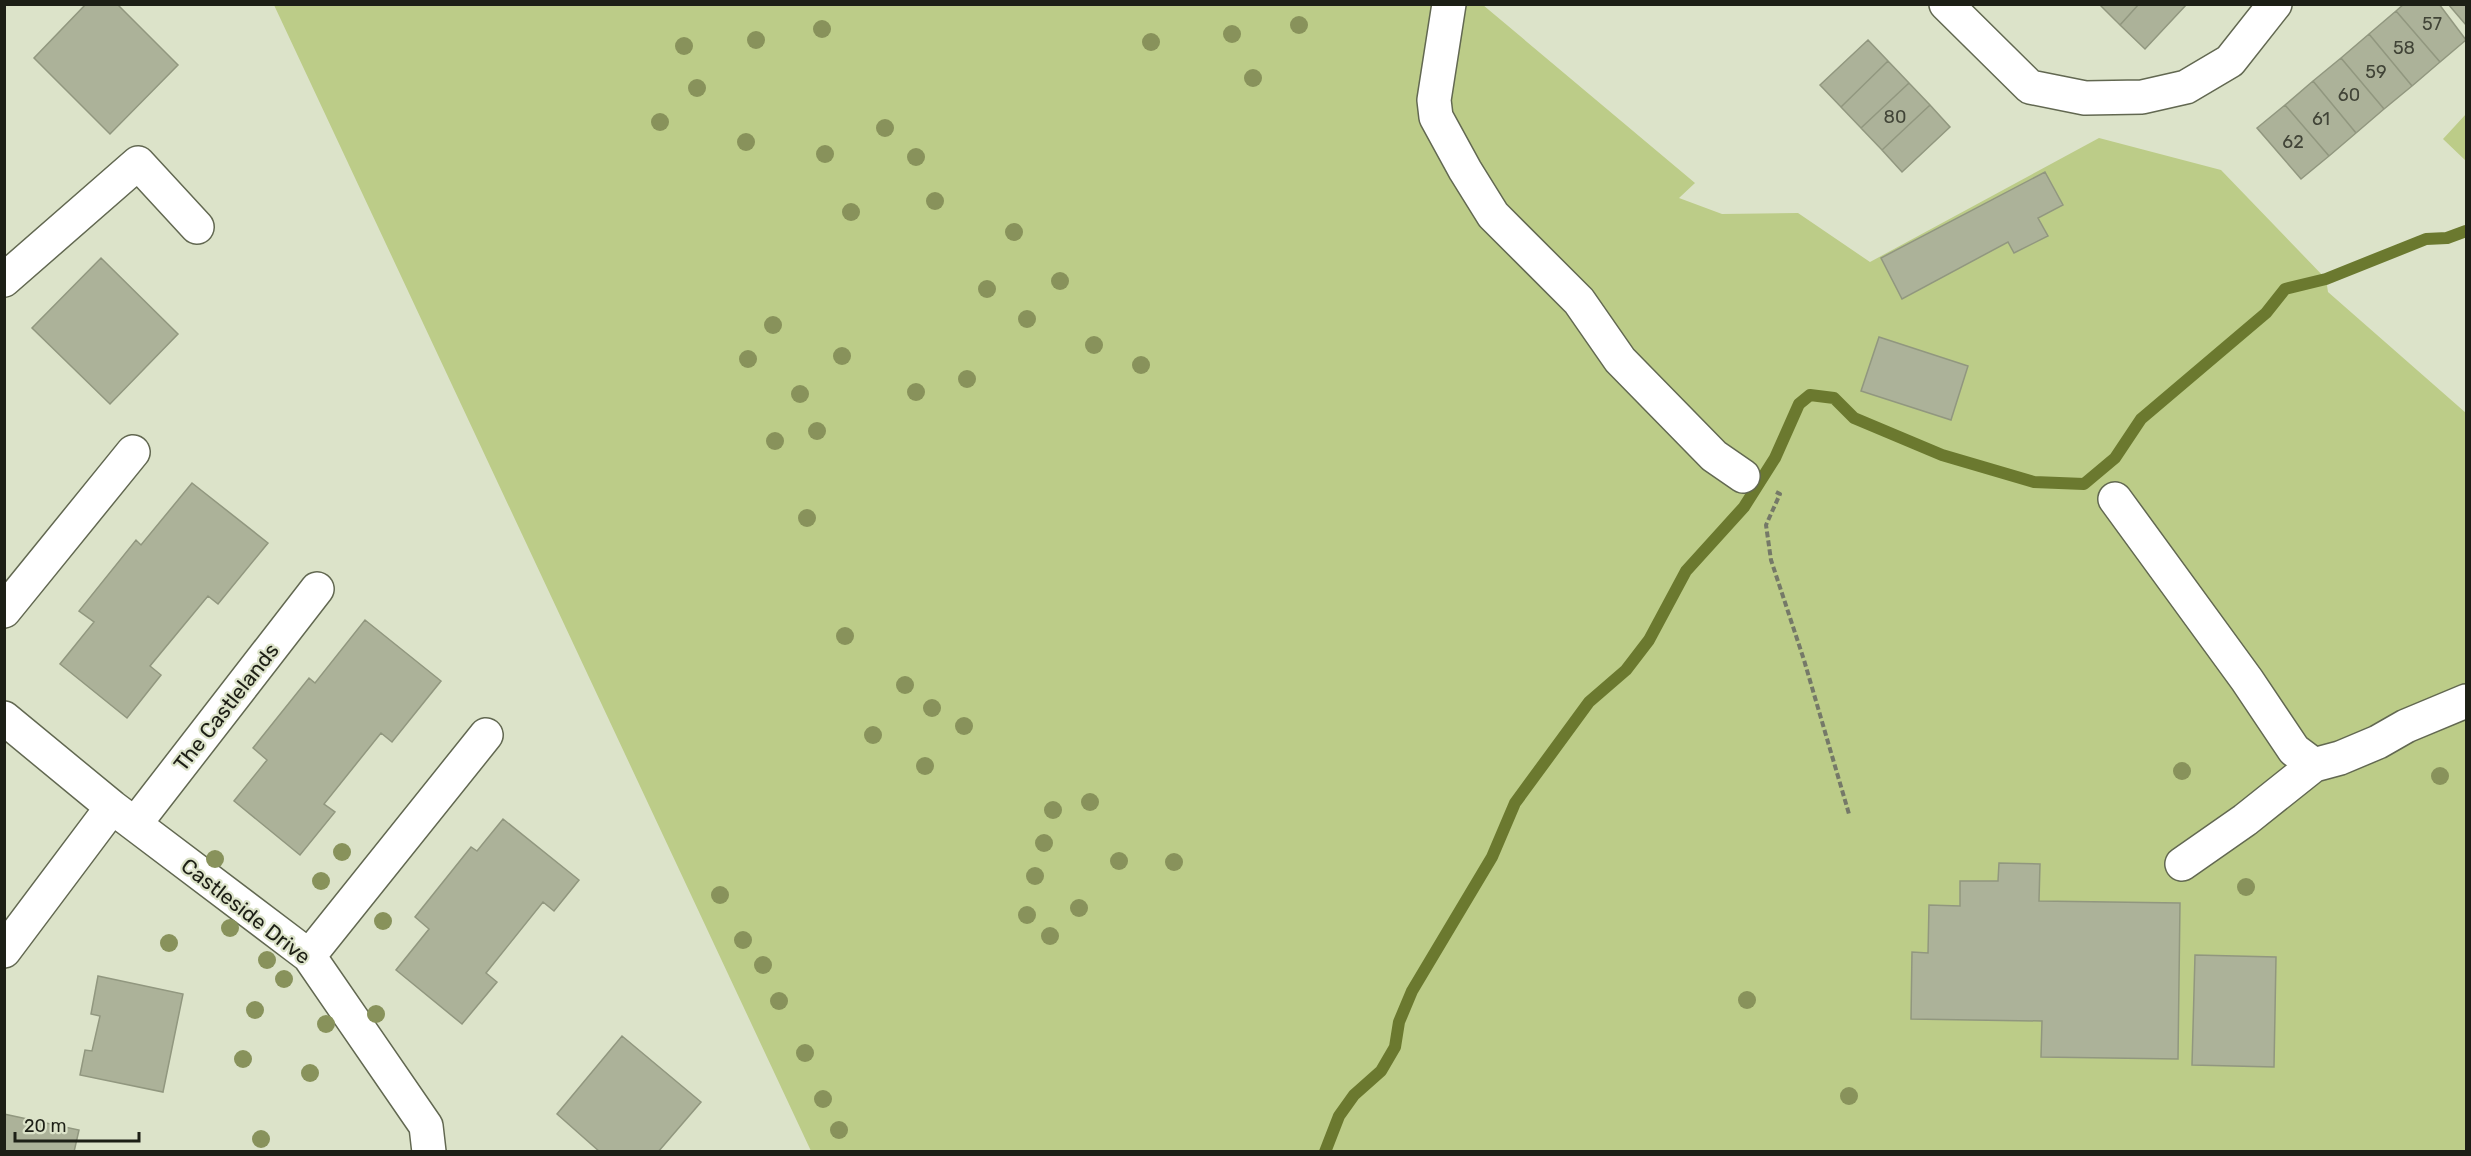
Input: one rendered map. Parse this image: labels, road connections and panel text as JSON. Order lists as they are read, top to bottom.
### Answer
{
  "streets": {
    "street": ["The Castlelands", "Castleside Drive"]
  },
  "crossings": [
    ["The Castlelands", "Castleside Drive"]
  ],
  "house_numbers": [
    "57",
    "58",
    "59",
    "60",
    "80",
    "61",
    "62"
  ],
  "scale_bar": "20 m"
}
